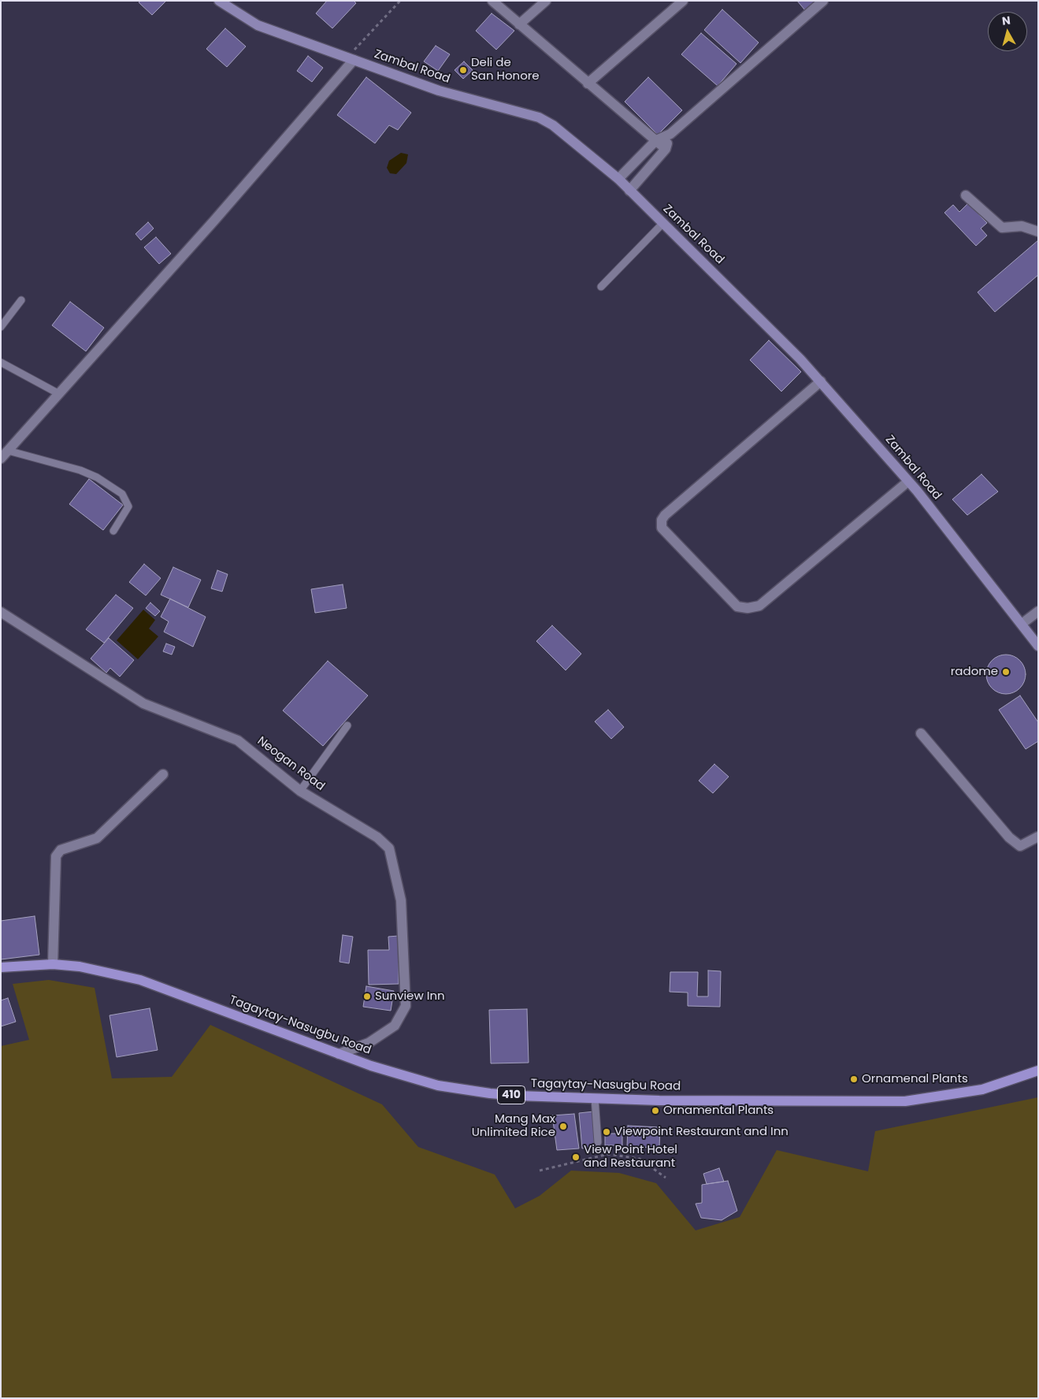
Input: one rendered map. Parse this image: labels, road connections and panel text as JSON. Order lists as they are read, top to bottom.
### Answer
{
  "streets": {
    "main road": ["Tagaytay-Nasugbu Road", "410"],
    "street": ["Zambal Road", "Neogan Road"]
  },
  "crossings": [
    ["Neogan Road", "Tagaytay-Nasugbu Road"]
  ],
  "places": [
    "Deli de San Honore",
    "radome",
    "Sunview Inn",
    "Ornamenal Plants",
    "Ornamental Plants",
    "Mang Max Unlimited Rice",
    "Viewpoint Restaurant and Inn",
    "View Point Hotel and Restaurant"
  ],
  "north": "top"
}
